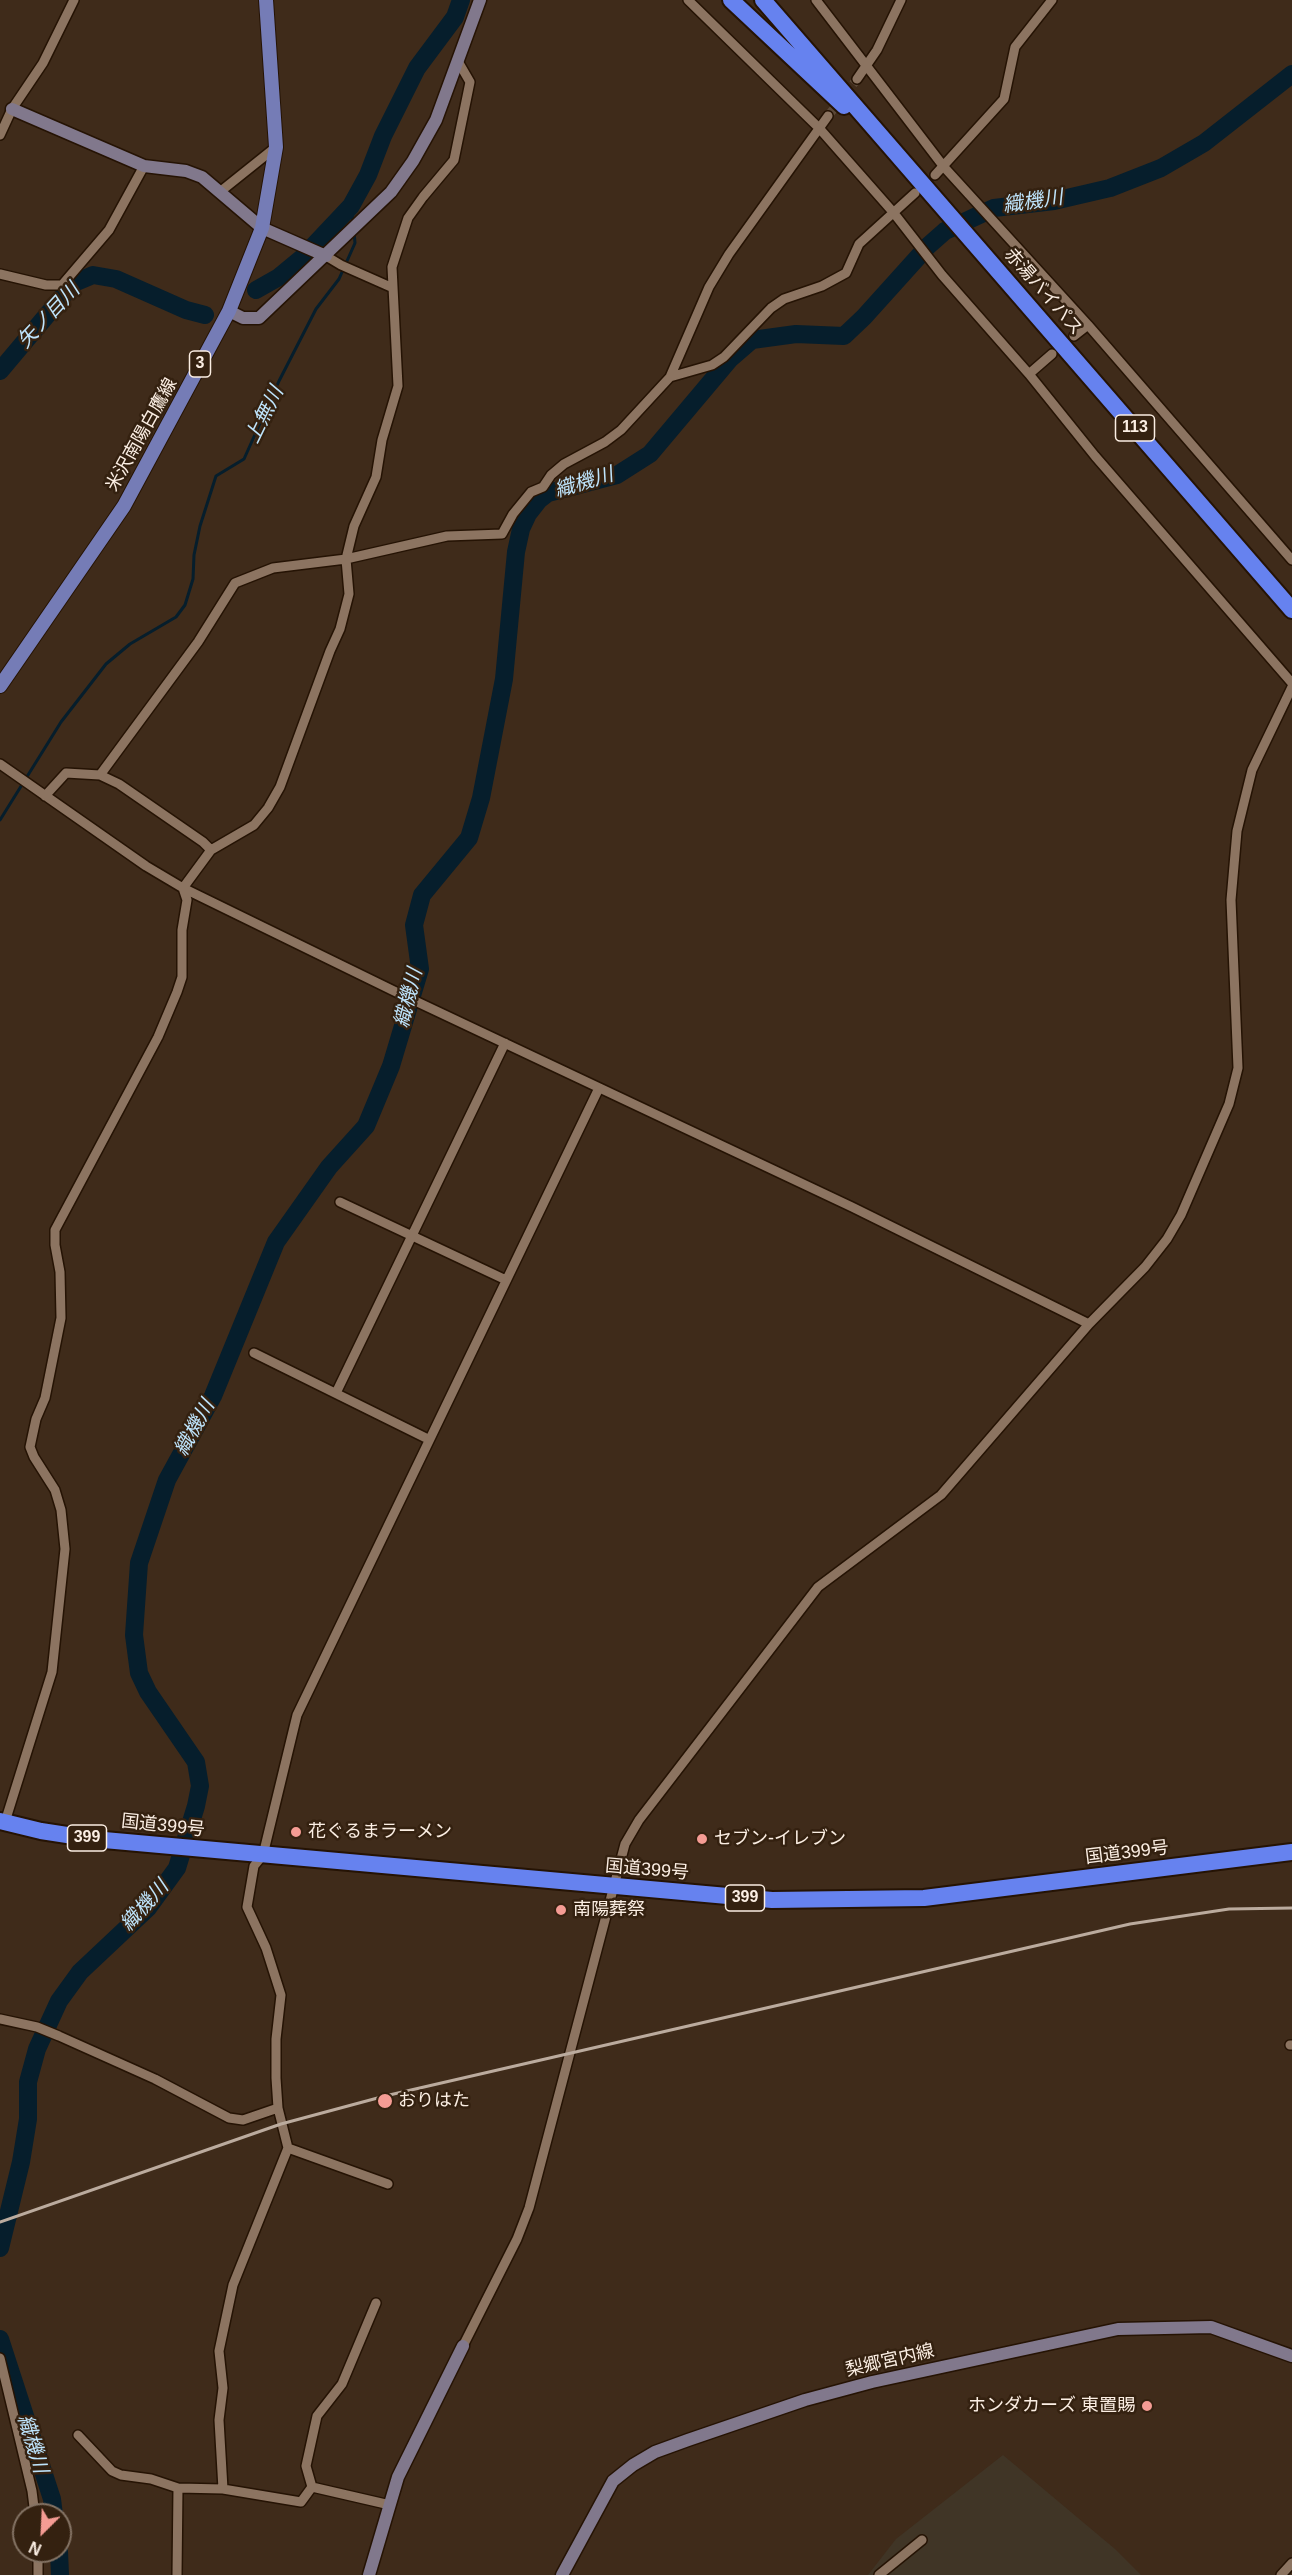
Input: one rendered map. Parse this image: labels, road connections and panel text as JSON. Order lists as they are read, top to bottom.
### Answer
{
  "streets": {
    "highway": [
      "赤湯バイパス",
      "113",
      "国道399号",
      "399"
    ],
    "main road": ["3", "米沢南陽白鷹線"],
    "street": ["梨郷宮内線"]
  },
  "water": ["織機川", "矢ノ目川", "上無川"],
  "places": [
    "花ぐるまラーメン",
    "セブン-イレブン",
    "南陽葬祭",
    "おりはた",
    "ホンダカーズ 東置賜"
  ],
  "north": "bottom left"
}
